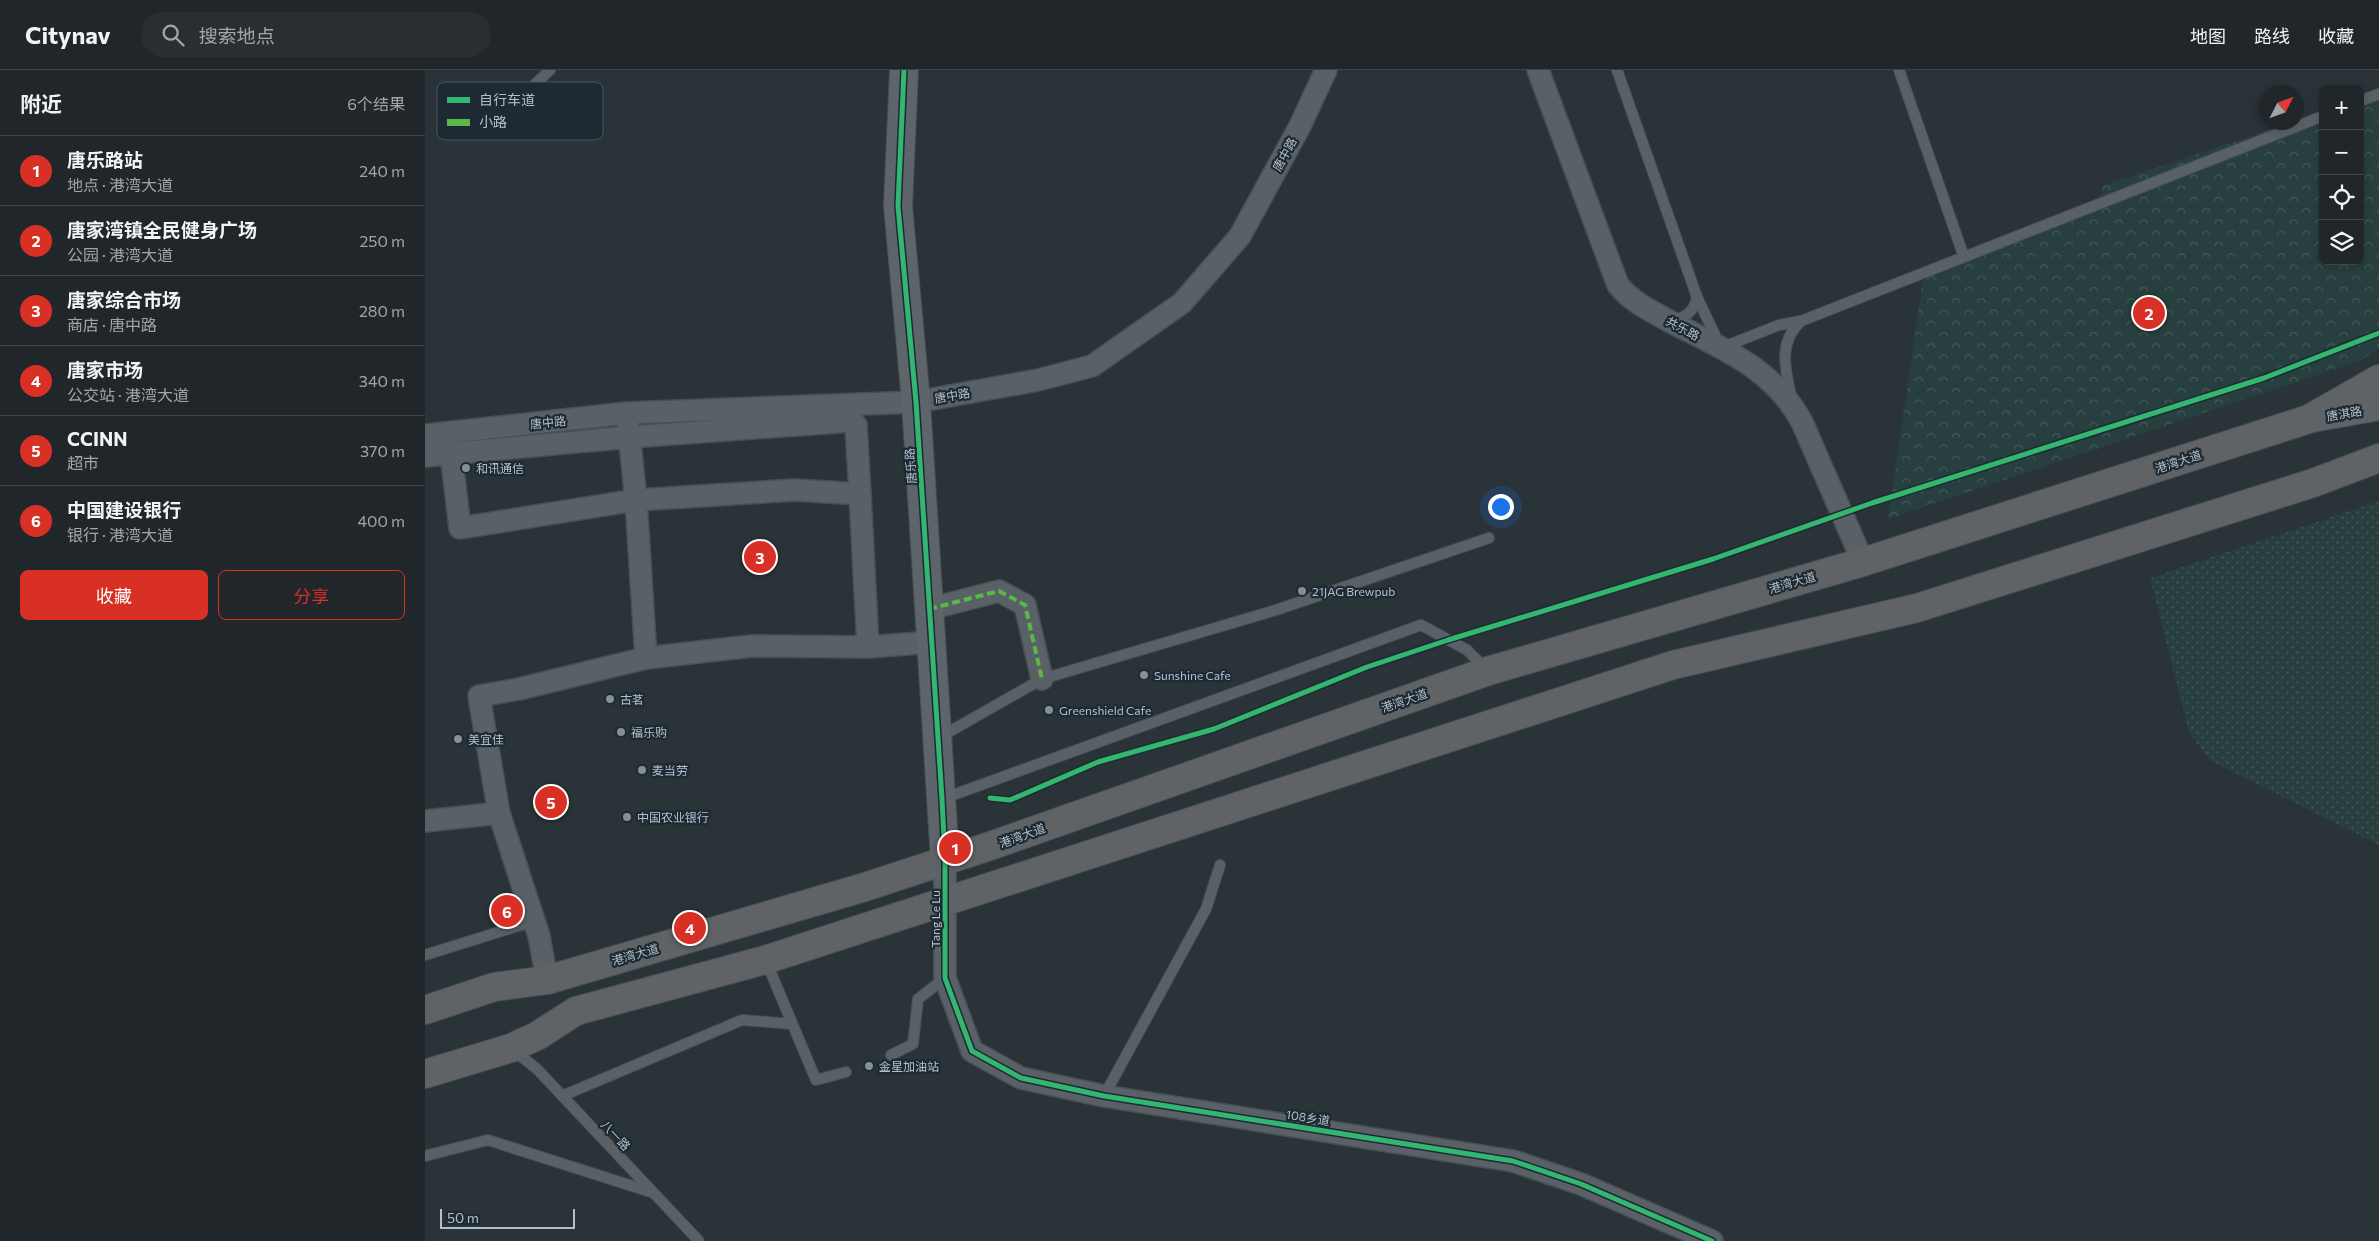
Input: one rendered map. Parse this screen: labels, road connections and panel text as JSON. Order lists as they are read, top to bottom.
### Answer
{
  "streets": {
    "highway": ["港湾大道"],
    "street": [
      "唐中路",
      "共乐路",
      "唐淇路",
      "唐乐路",
      "Tang Le Lu",
      "108乡道"
    ],
    "lane": ["八一路"]
  },
  "crossings": [
    ["唐中路", "唐乐路"],
    ["共乐路", "港湾大道"],
    ["唐淇路", "港湾大道"],
    ["港湾大道", "唐乐路"],
    ["港湾大道", "Tang Le Lu"],
    ["唐乐路", "Tang Le Lu"],
    ["Tang Le Lu", "108乡道"]
  ],
  "places": [
    "和讯通信",
    "21JAG Brewpub",
    "Sunshine Cafe",
    "古茗",
    "Greenshield Cafe",
    "福乐购",
    "美宜佳",
    "麦当劳",
    "中国农业银行",
    "金星加油站"
  ],
  "legend": ["自行车道", "小路"],
  "scale_bar": "50 m",
  "north": "top right",
  "page": {
    "header": "Citynav",
    "search": "搜索地点",
    "nav": ["地图", "路线", "收藏"],
    "heading": ["附近", "6个结果"],
    "map_buttons": ["+", "−"],
    "list": [
      {
        "mark": "1",
        "name": "唐乐路站",
        "note": "地点 · 港湾大道",
        "value": "240 m"
      },
      {
        "mark": "2",
        "name": "唐家湾镇全民健身广场",
        "note": "公园 · 港湾大道",
        "value": "250 m"
      },
      {
        "mark": "3",
        "name": "唐家综合市场",
        "note": "商店 · 唐中路",
        "value": "280 m"
      },
      {
        "mark": "4",
        "name": "唐家市场",
        "note": "公交站 · 港湾大道",
        "value": "340 m"
      },
      {
        "mark": "5",
        "name": "CCINN",
        "note": "超市",
        "value": "370 m"
      },
      {
        "mark": "6",
        "name": "中国建设银行",
        "note": "银行 · 港湾大道",
        "value": "400 m"
      }
    ],
    "pins": [
      "2",
      "3",
      "5",
      "1",
      "6",
      "4"
    ],
    "buttons": ["收藏", "分享"],
    "scale": "50 m"
  }
}
